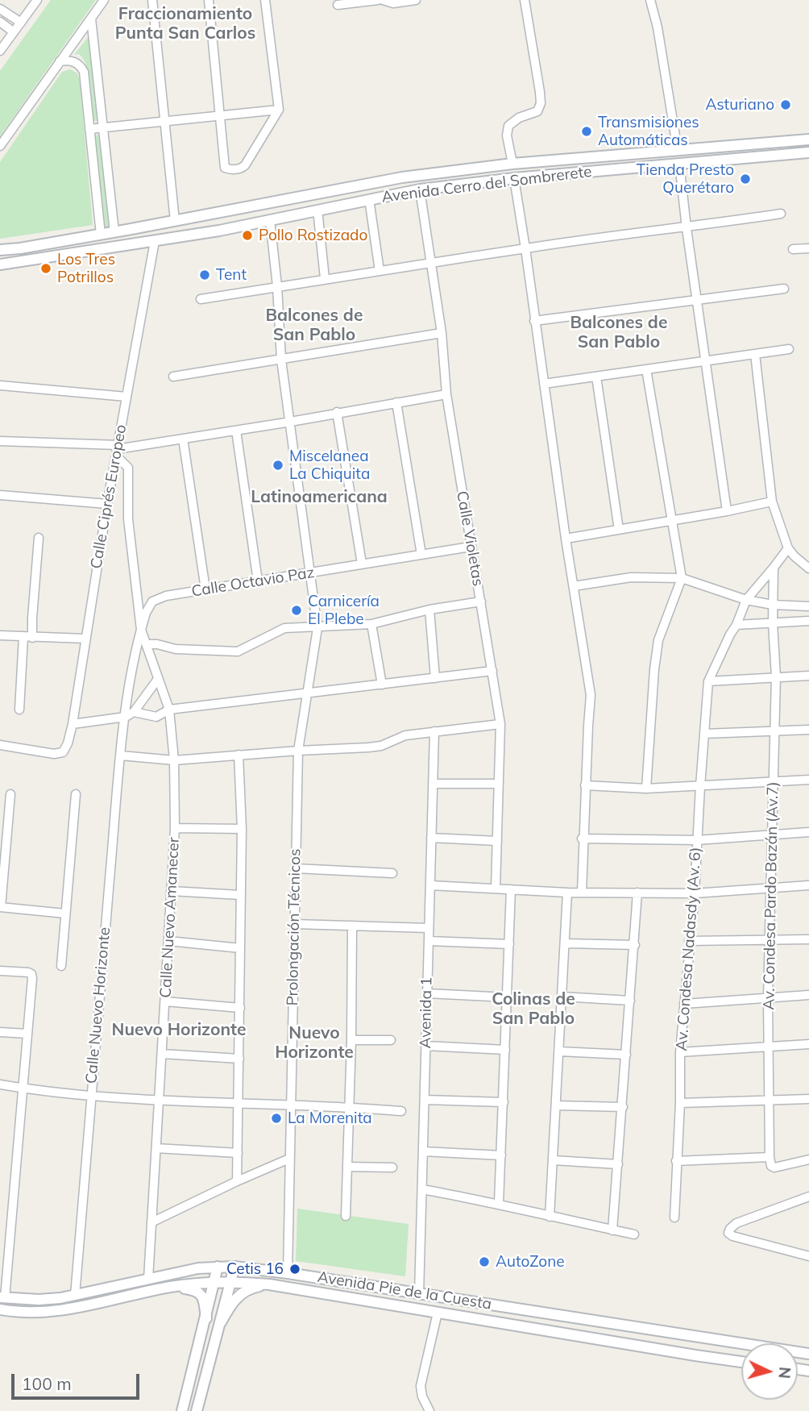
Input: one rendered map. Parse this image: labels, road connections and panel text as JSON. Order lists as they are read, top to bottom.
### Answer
{
  "streets": {
    "main road": ["Avenida Cerro del Sombrerete", "Avenida Pie de la Cuesta"],
    "street": [
      "Calle Ciprés Europeo",
      "Calle Violetas",
      "Calle Octavio Paz",
      "Av. Condesa Pardo Bazán (Av.7)",
      "Calle Nuevo Amanecer",
      "Prolongación Técnicos",
      "Av. Condesa Nadasdy (Av. 6)",
      "Calle Nuevo Horizonte",
      "Avenida 1"
    ]
  },
  "crossings": [
    ["Avenida Cerro del Sombrerete", "Calle Ciprés Europeo"],
    ["Avenida Cerro del Sombrerete", "Calle Violetas"],
    ["Avenida Cerro del Sombrerete", "Prolongación Técnicos"],
    ["Calle Violetas", "Calle Octavio Paz"],
    ["Calle Octavio Paz", "Calle Nuevo Amanecer"],
    ["Calle Octavio Paz", "Prolongación Técnicos"],
    ["Calle Octavio Paz", "Calle Nuevo Horizonte"],
    ["Calle Nuevo Amanecer", "Avenida Pie de la Cuesta"],
    ["Prolongación Técnicos", "Avenida Pie de la Cuesta"],
    ["Calle Nuevo Horizonte", "Avenida Pie de la Cuesta"],
    ["Avenida 1", "Avenida Pie de la Cuesta"]
  ],
  "districts": [
    "Fraccionamiento Punta San Carlos",
    "Balcones de San Pablo",
    "Balcones de San Pablo",
    "Latinoamericana",
    "Colinas de San Pablo",
    "Nuevo Horizonte",
    "Nuevo Horizonte"
  ],
  "places": [
    "Asturiano",
    "Transmisiones Automáticas",
    "Tienda Presto Querétaro",
    "Pollo Rostizado",
    "Los Tres Potrillos",
    "Tent",
    "Miscelanea La Chiquita",
    "Carnicería El Plebe",
    "La Morenita",
    "AutoZone",
    "Cetis 16"
  ],
  "scale_bar": "100 m",
  "north": "right"
}
